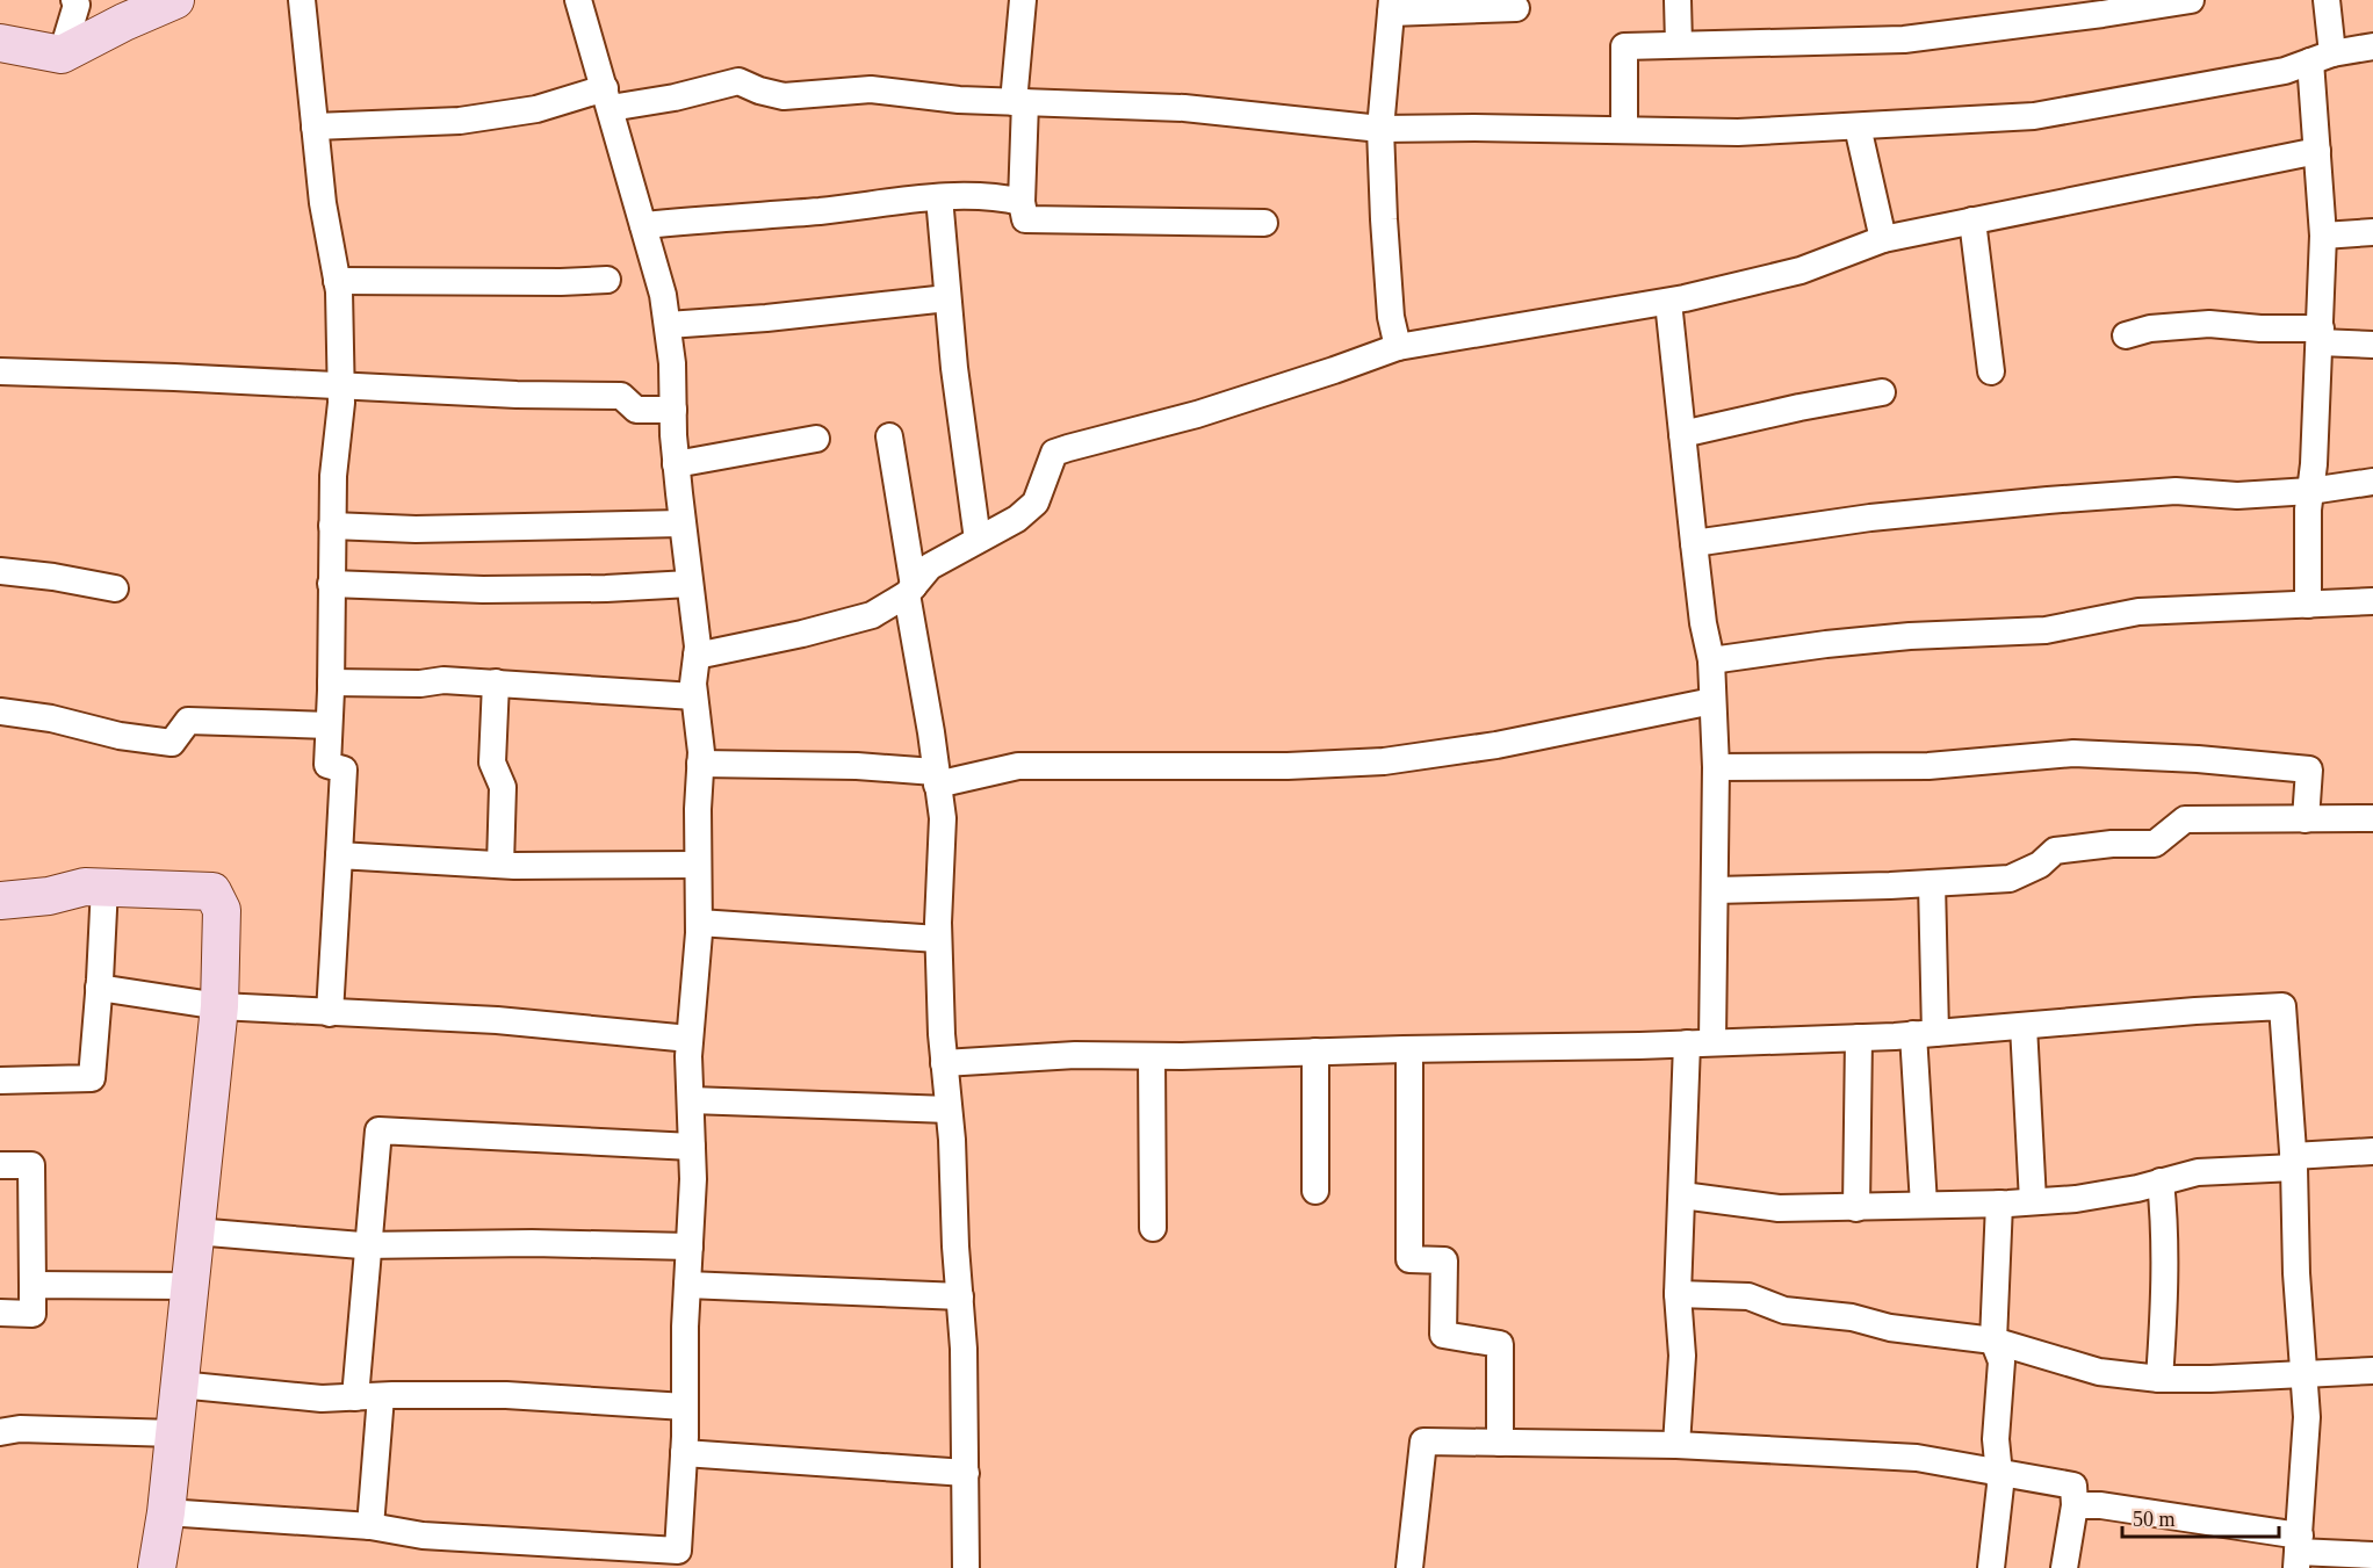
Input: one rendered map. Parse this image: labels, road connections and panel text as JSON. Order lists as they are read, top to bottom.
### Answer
{
  "scale_bar": "50 m"
}
